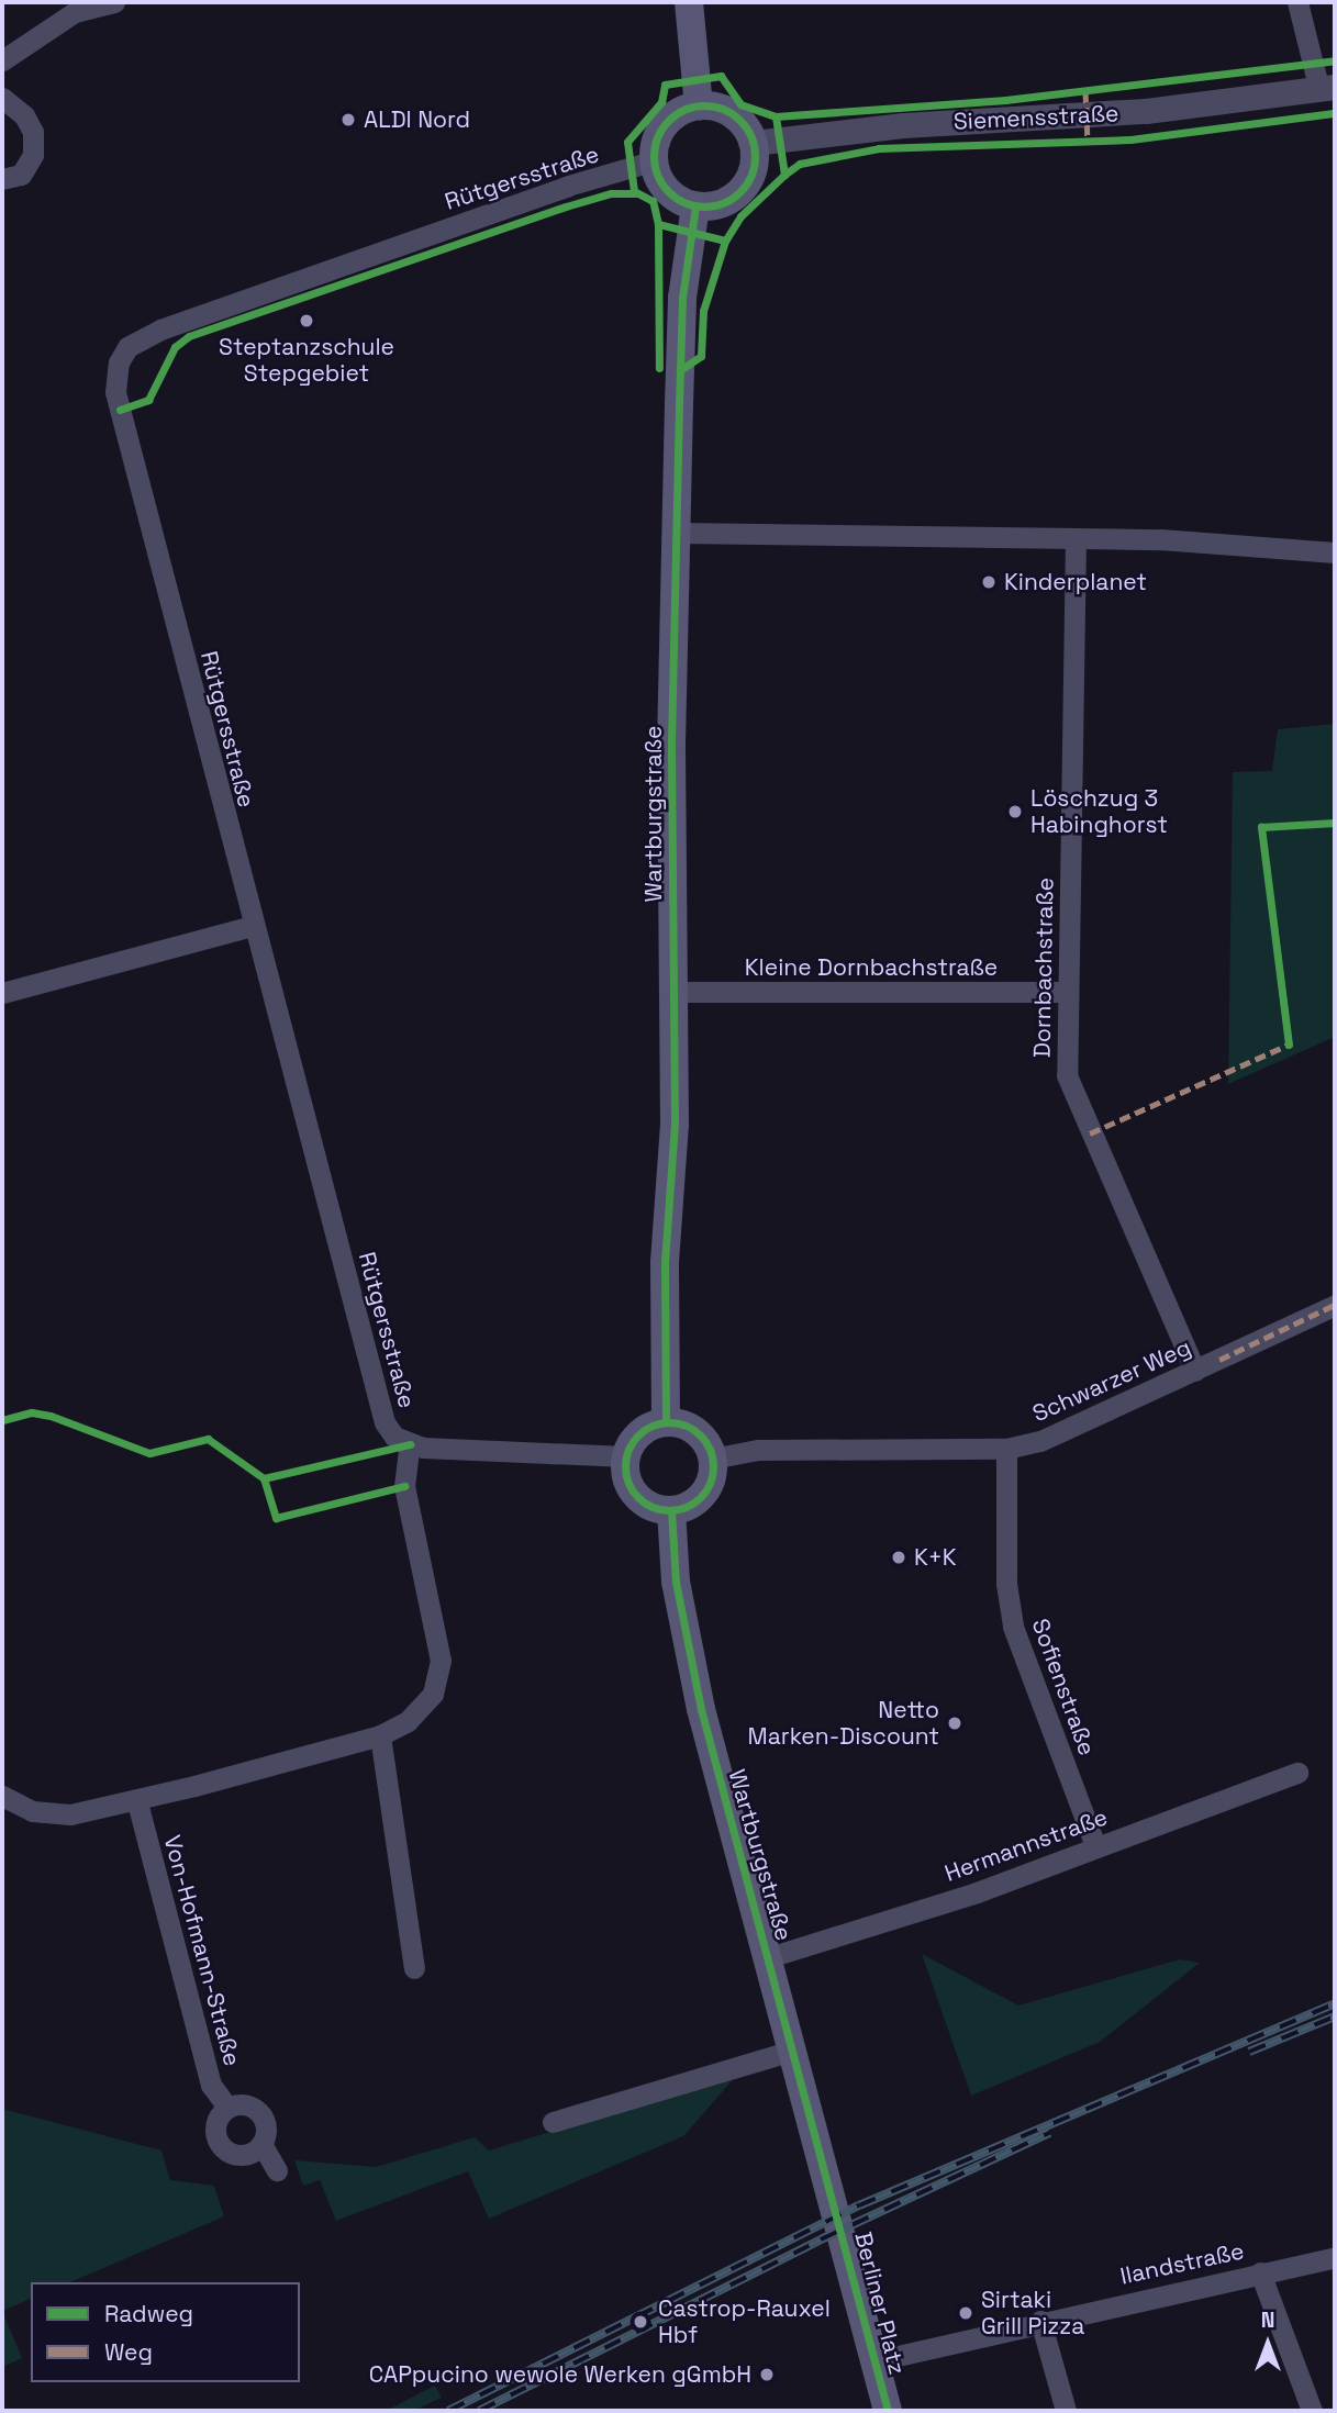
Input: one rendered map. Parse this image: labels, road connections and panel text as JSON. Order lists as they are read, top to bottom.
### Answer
{
  "streets": {
    "main road": ["Wartburgstraße", "Berliner Platz"],
    "street": [
      "Siemensstraße",
      "Rütgersstraße",
      "Kleine Dornbachstraße",
      "Dornbachstraße",
      "Schwarzer Weg",
      "Sofienstraße",
      "Hermannstraße",
      "Von-Hofmann-Straße",
      "Ilandstraße"
    ]
  },
  "crossings": [
    ["Siemensstraße", "Rütgersstraße"],
    ["Siemensstraße", "Wartburgstraße"],
    ["Rütgersstraße", "Wartburgstraße"],
    ["Wartburgstraße", "Kleine Dornbachstraße"],
    ["Wartburgstraße", "Schwarzer Weg"],
    ["Wartburgstraße", "Hermannstraße"],
    ["Wartburgstraße", "Berliner Platz"],
    ["Kleine Dornbachstraße", "Dornbachstraße"],
    ["Dornbachstraße", "Schwarzer Weg"],
    ["Schwarzer Weg", "Sofienstraße"],
    ["Sofienstraße", "Hermannstraße"],
    ["Ilandstraße", "Berliner Platz"]
  ],
  "places": [
    "ALDI Nord",
    "Steptanzschule Stepgebiet",
    "Kinderplanet",
    "Löschzug 3 Habinghorst",
    "K+K",
    "Netto Marken-Discount",
    "Sirtaki Grill Pizza",
    "Castrop-Rauxel Hbf",
    "CAPpucino wewole Werken gGmbH"
  ],
  "legend": ["Radweg", "Weg"],
  "north": "top"
}
